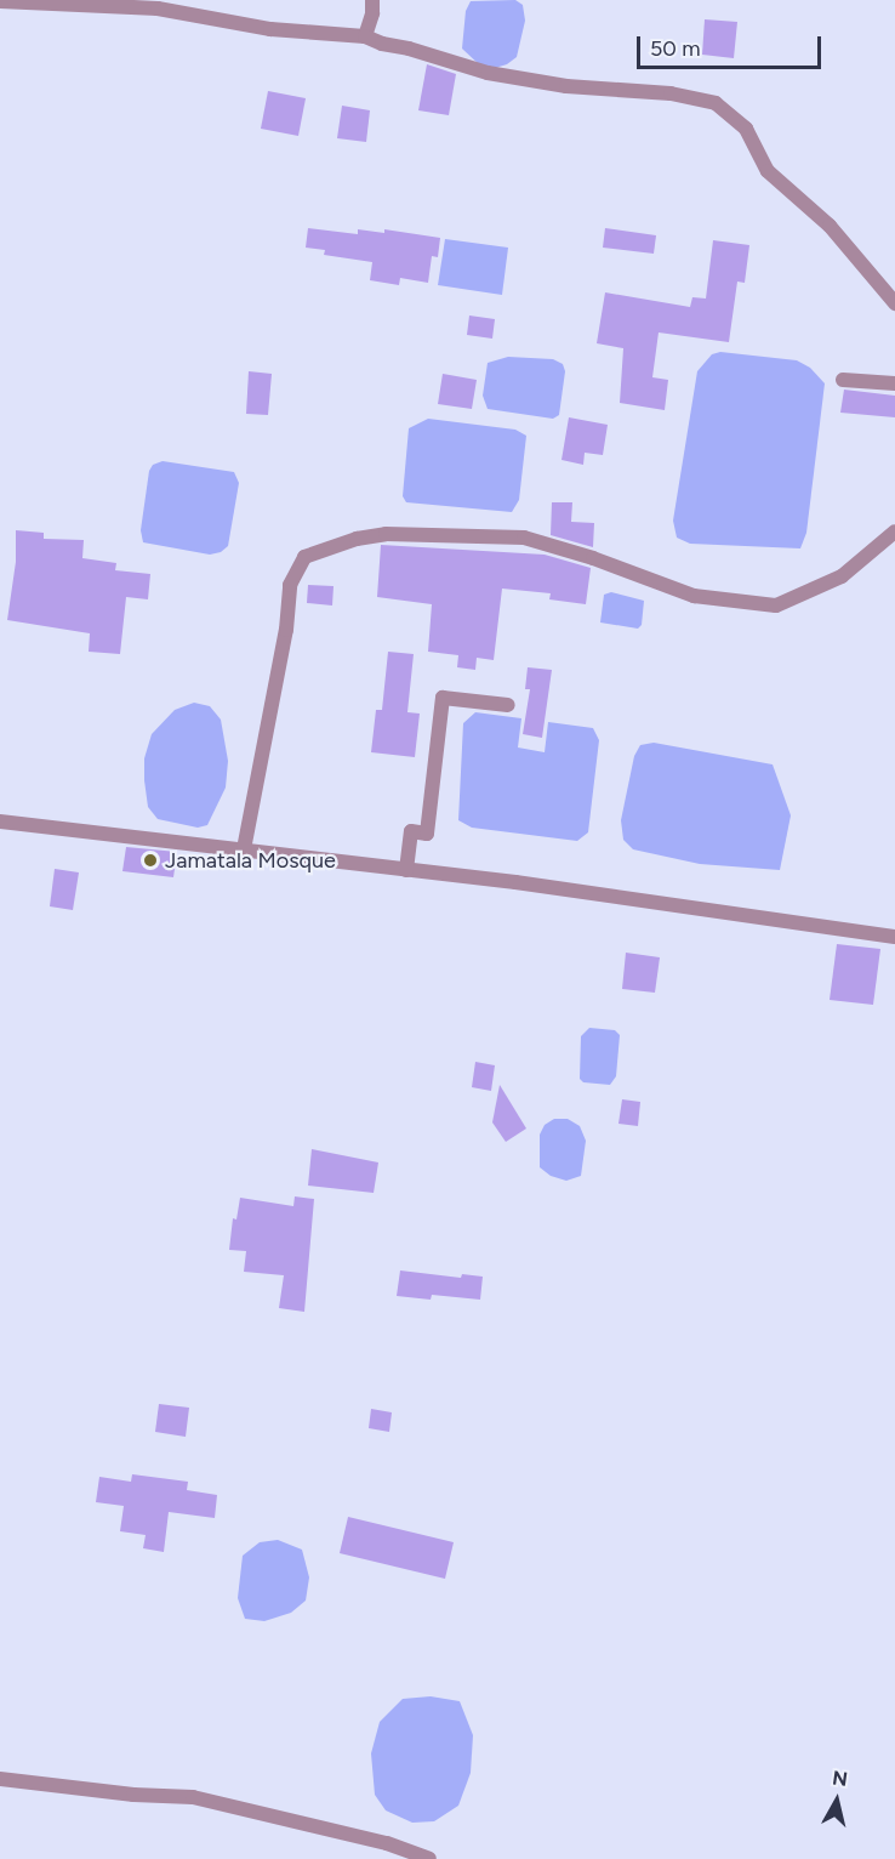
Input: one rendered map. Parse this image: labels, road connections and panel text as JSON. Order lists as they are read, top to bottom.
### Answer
{
  "places": ["Jamatala Mosque"],
  "scale_bar": "50 m",
  "north": "top"
}
